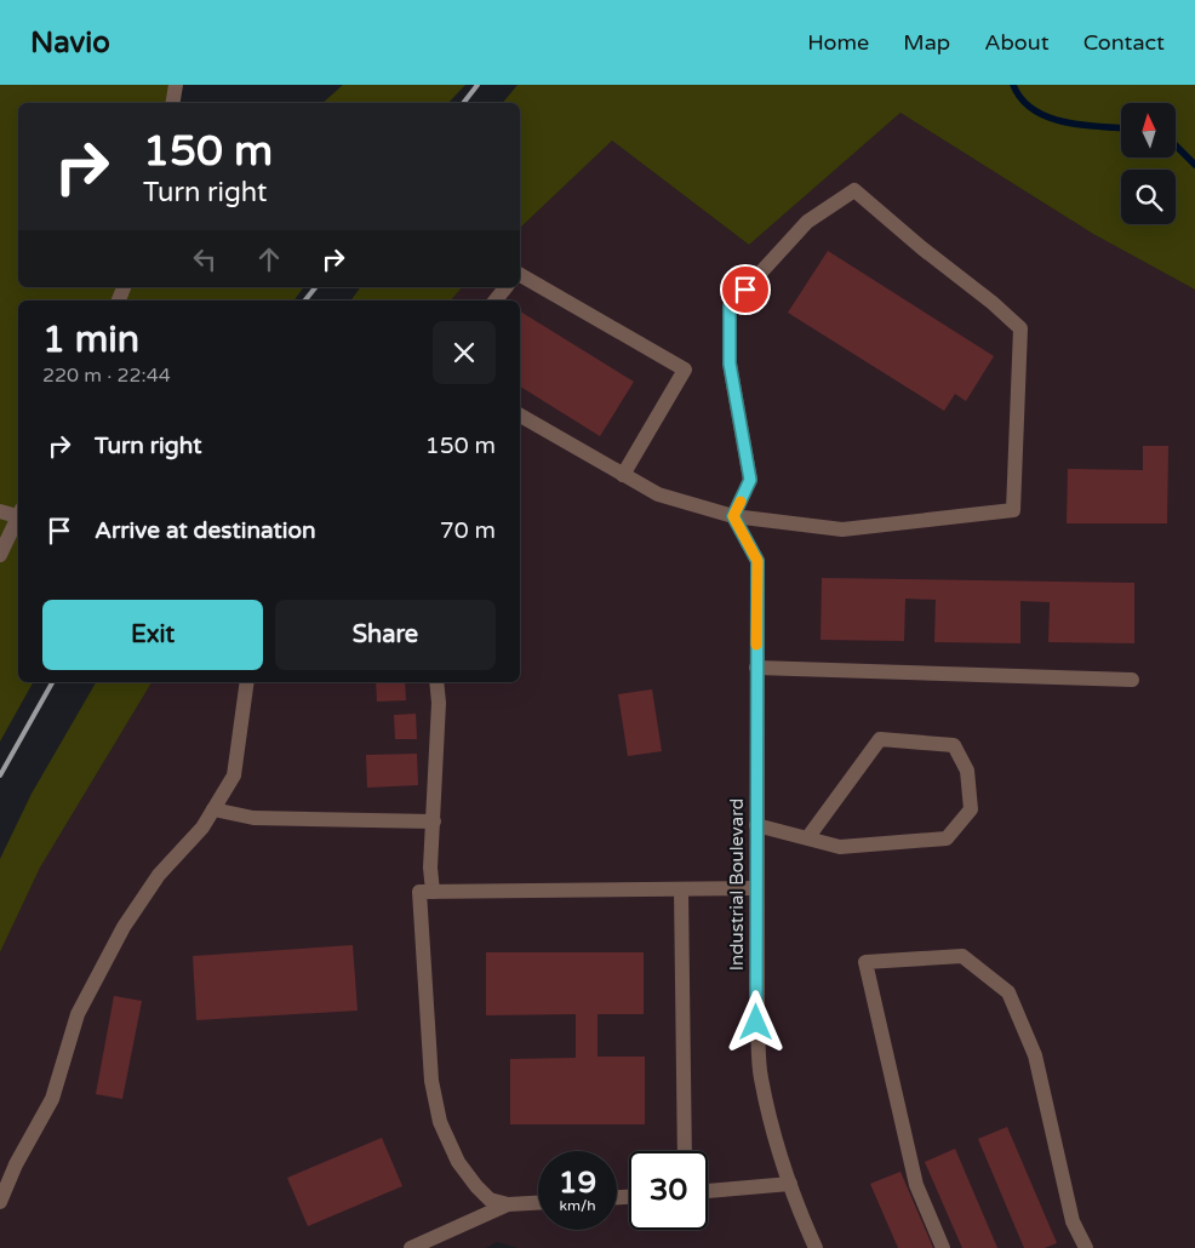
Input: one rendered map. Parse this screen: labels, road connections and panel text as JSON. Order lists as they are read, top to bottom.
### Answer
{
  "streets": {
    "street": ["Industrial Boulevard"]
  },
  "north": "top",
  "page": {
    "header": "Navio",
    "nav": [
      "Home",
      "Map",
      "About",
      "Contact"
    ],
    "turn": ["150 m", "Turn right"],
    "heading": ["1 min", "220 m · 22:44"],
    "list": [
      {
        "name": "Turn right",
        "value": "150 m"
      },
      {
        "name": "Arrive at destination",
        "value": "70 m"
      }
    ],
    "buttons": ["Exit", "Share"],
    "speed": "19 km/h",
    "limit": "30"
  }
}
